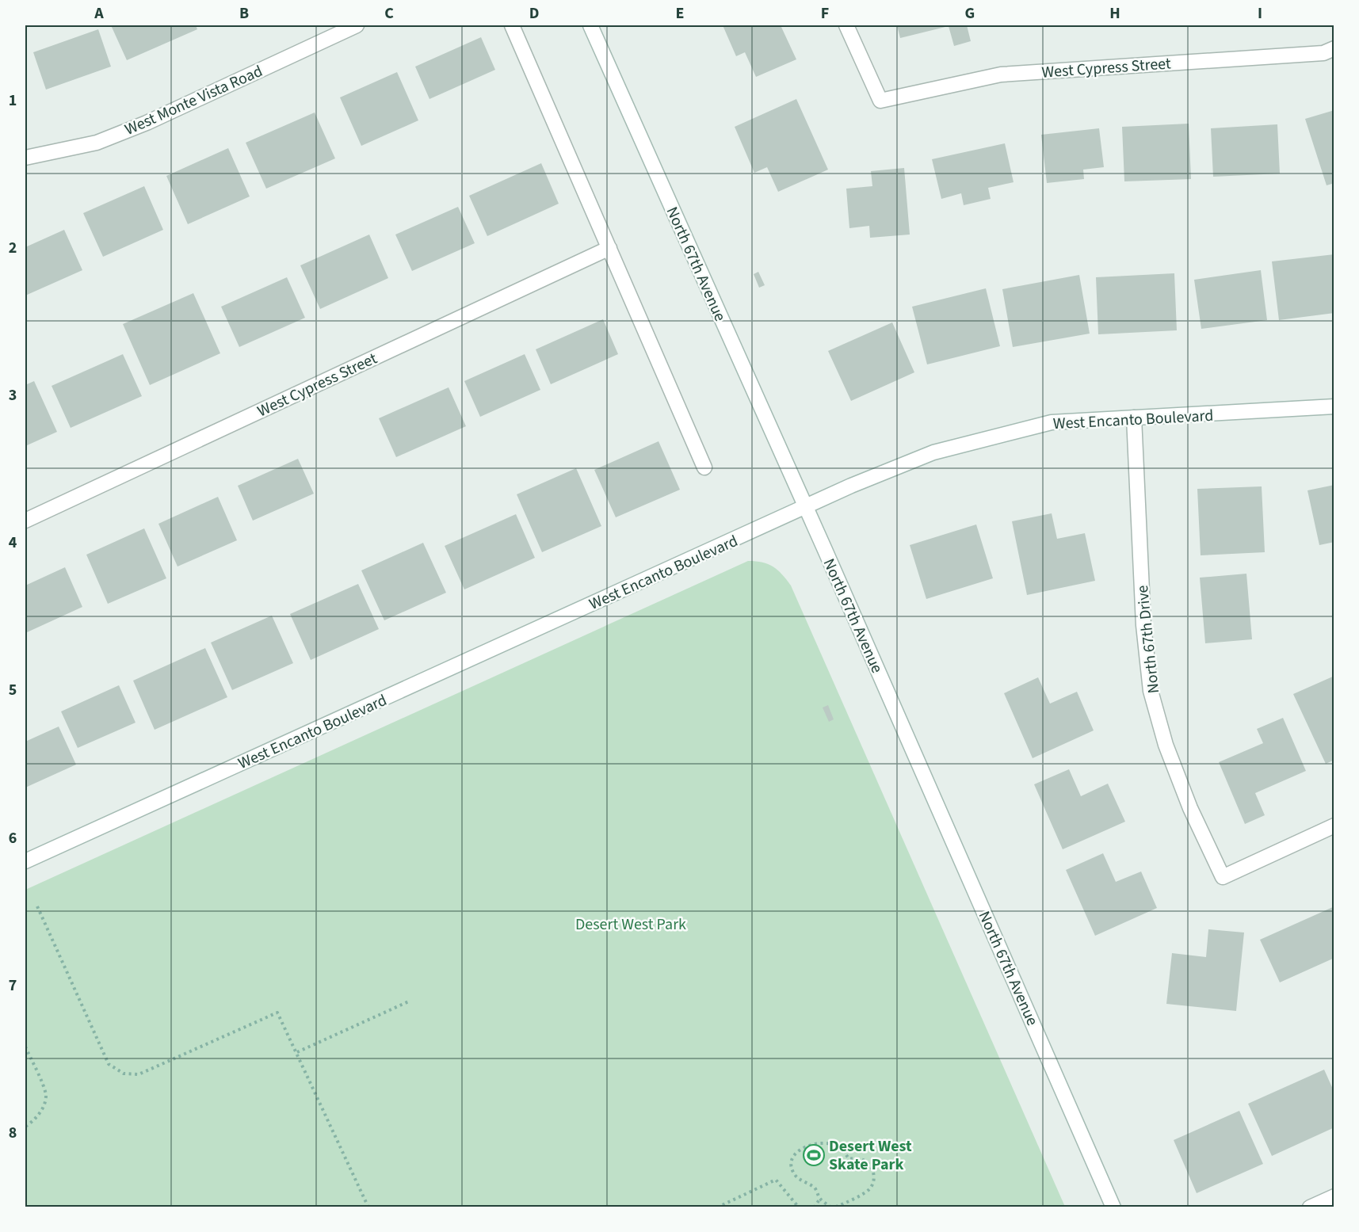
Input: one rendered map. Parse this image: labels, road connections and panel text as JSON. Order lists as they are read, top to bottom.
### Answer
{
  "streets": {
    "street": [
      "West Cypress Street",
      "West Monte Vista Road",
      "North 67th Avenue",
      "West Encanto Boulevard",
      "North 67th Drive"
    ]
  },
  "crossings": [
    ["North 67th Avenue", "West Encanto Boulevard"],
    ["West Encanto Boulevard", "North 67th Drive"]
  ],
  "parks": ["Desert West Park"],
  "places": {
    "sports": ["Desert West Skate Park"]
  },
  "grid": {
    "columns": [
      "A",
      "B",
      "C",
      "D",
      "E",
      "F",
      "G",
      "H",
      "I"
    ],
    "rows": [
      "1",
      "2",
      "3",
      "4",
      "5",
      "6",
      "7",
      "8"
    ]
  }
}
